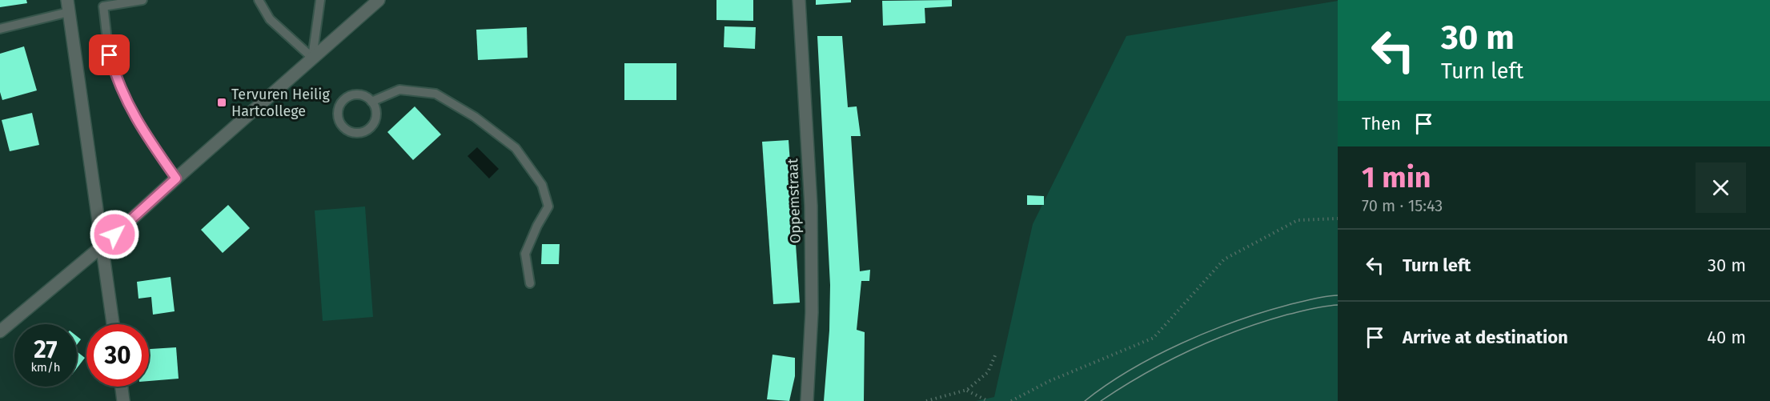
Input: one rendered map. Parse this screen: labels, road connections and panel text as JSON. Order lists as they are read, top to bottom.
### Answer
{
  "streets": {
    "street": ["Oppemstraat"]
  },
  "places": {
    "transit": ["Tervuren Heilig Hartcollege"]
  },
  "page": {
    "turn": ["30 m", "Turn left"],
    "then": "Then",
    "heading": ["1 min", "70 m · 15:43"],
    "list": [
      {
        "name": "Turn left",
        "value": "30 m"
      },
      {
        "name": "Arrive at destination",
        "value": "40 m"
      }
    ],
    "speed": "27 km/h",
    "limit": "30"
  }
}
